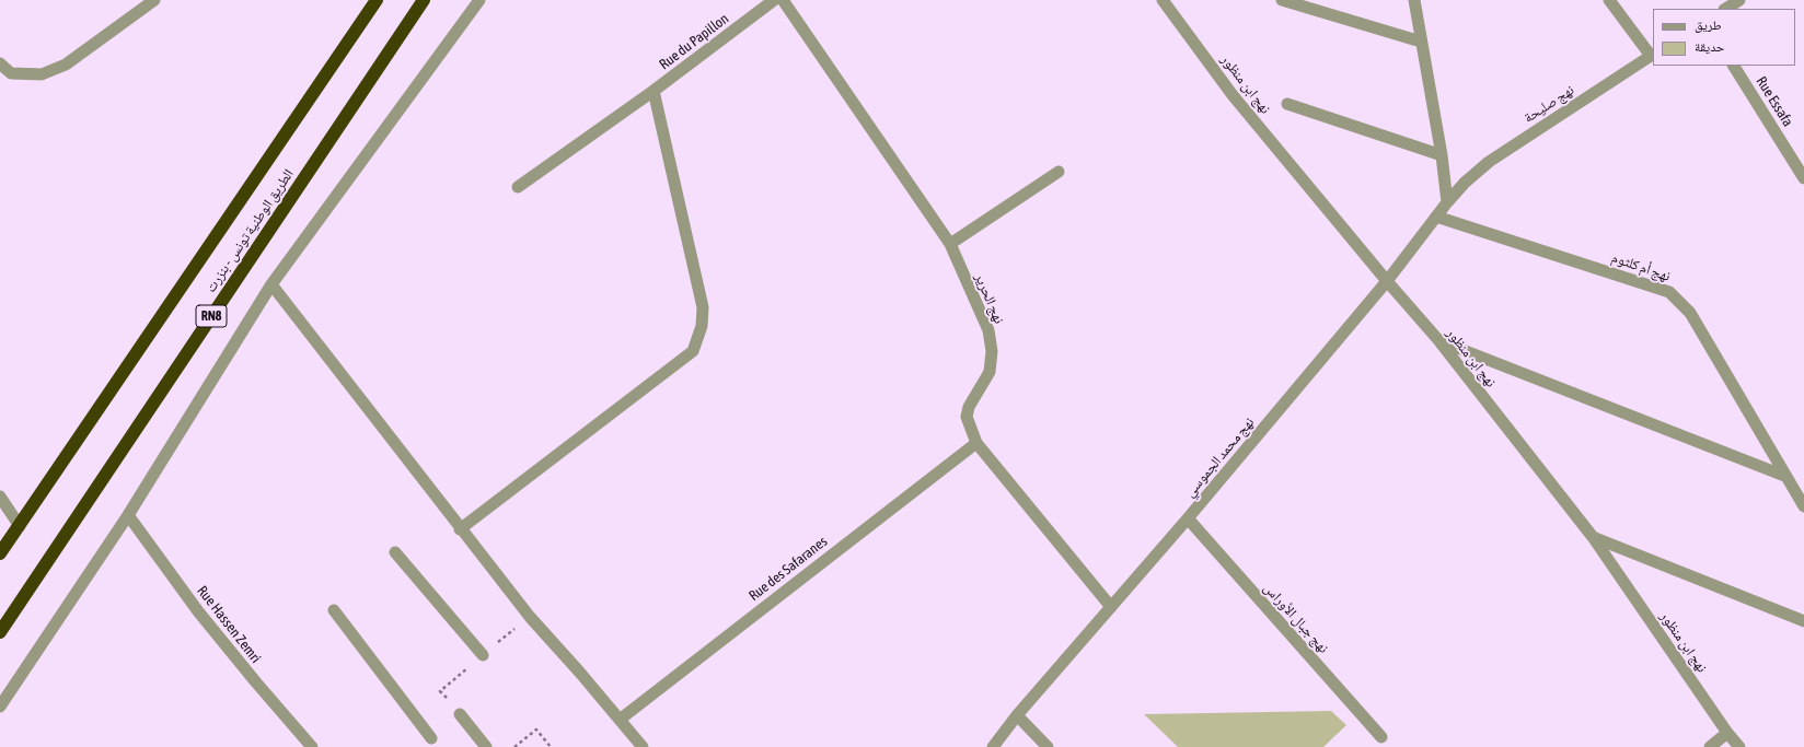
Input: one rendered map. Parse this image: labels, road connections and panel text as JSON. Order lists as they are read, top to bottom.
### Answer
{
  "streets": {
    "highway": ["الطريق الوطنية تونس - بنزرت", "RN8"],
    "street": [
      "Rue du Papillon",
      "نهج ابن منظور",
      "Rue Essafa",
      "نهج صليحة",
      "نهج أم كلثوم",
      "نهج الحرير",
      "نهج محمد الجموسي",
      "Rue des Safaranes",
      "نهج جبال الأوراس",
      "Rue Hassen Zemri"
    ]
  },
  "crossings": [
    ["نهج ابن منظور", "نهج محمد الجموسي"],
    ["نهج صليحة", "نهج محمد الجموسي"],
    ["نهج أم كلثوم", "نهج محمد الجموسي"],
    ["نهج الحرير", "نهج محمد الجموسي"],
    ["نهج الحرير", "Rue des Safaranes"],
    ["نهج محمد الجموسي", "نهج جبال الأوراس"]
  ],
  "legend": ["طريق", "حديقة"]
}
